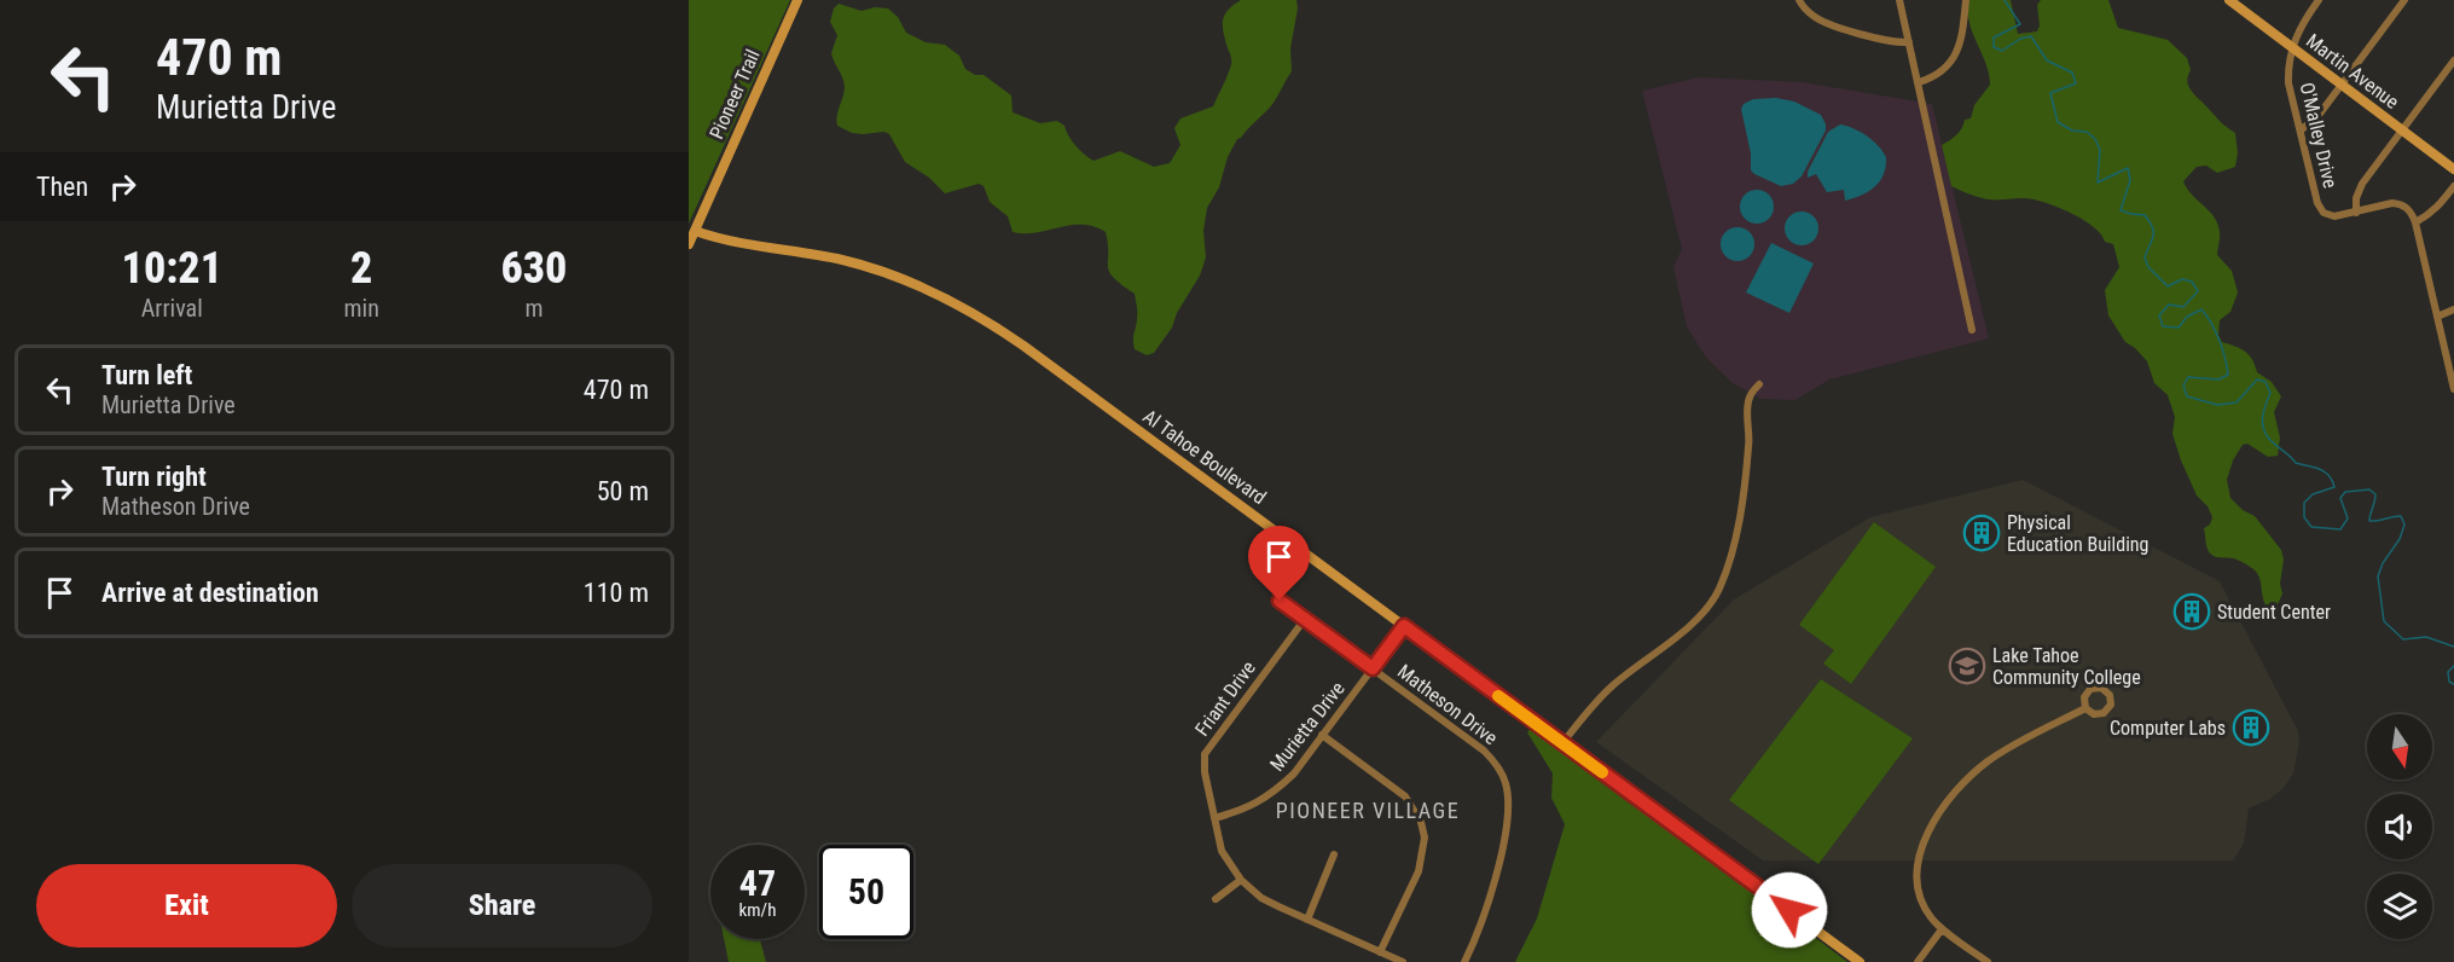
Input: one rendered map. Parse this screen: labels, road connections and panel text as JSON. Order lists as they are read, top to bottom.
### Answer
{
  "streets": {
    "main road": ["Martin Avenue", "Pioneer Trail", "Al Tahoe Boulevard"],
    "street": [
      "O'Malley Drive",
      "Friant Drive",
      "Matheson Drive",
      "Murietta Drive"
    ]
  },
  "crossings": [
    ["Martin Avenue", "O'Malley Drive"],
    ["Pioneer Trail", "Al Tahoe Boulevard"],
    ["Al Tahoe Boulevard", "Murietta Drive"],
    ["Friant Drive", "Matheson Drive"],
    ["Friant Drive", "Murietta Drive"],
    ["Matheson Drive", "Murietta Drive"]
  ],
  "districts": ["PIONEER VILLAGE"],
  "places": {
    "building": ["Physical Education Building", "Student Center", "Computer Labs"],
    "school or university": ["Lake Tahoe Community College"]
  },
  "north": "bottom",
  "page": {
    "turn": ["470 m", "Murietta Drive"],
    "then": "Then",
    "eta": [
      "10:21",
      "Arrival",
      "2",
      "min",
      "630",
      "m"
    ],
    "list": [
      {
        "name": "Turn left",
        "note": "Murietta Drive",
        "value": "470 m"
      },
      {
        "name": "Turn right",
        "note": "Matheson Drive",
        "value": "50 m"
      },
      {
        "name": "Arrive at destination",
        "value": "110 m"
      }
    ],
    "speed": "47 km/h",
    "limit": "50",
    "buttons": ["Exit", "Share"]
  }
}
